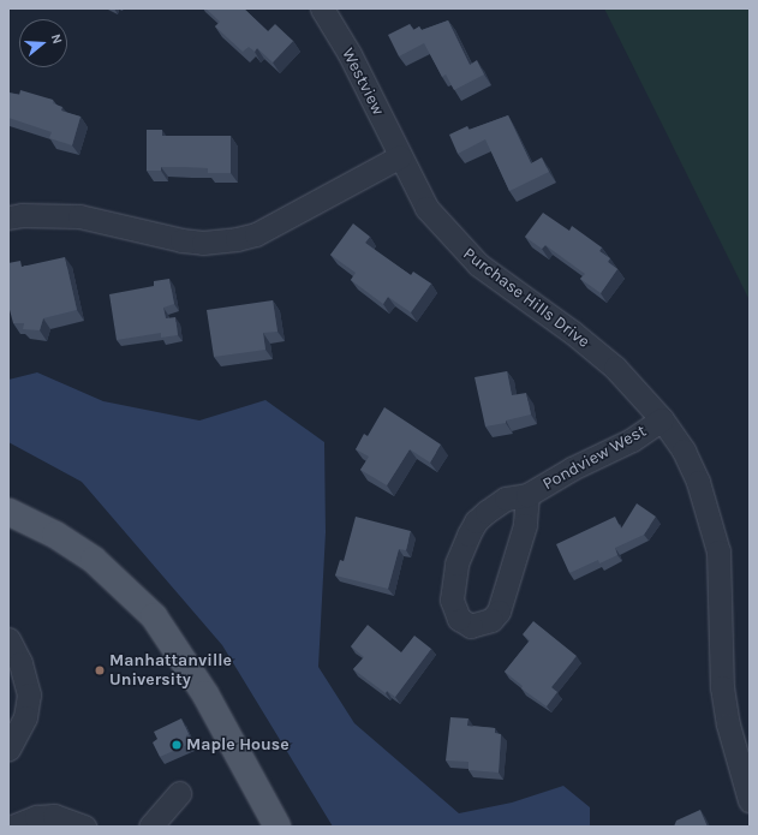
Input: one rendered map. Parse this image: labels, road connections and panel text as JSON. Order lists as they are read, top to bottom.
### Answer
{
  "streets": {
    "street": ["Westview", "Purchase Hills Drive", "Pondview West"]
  },
  "crossings": [
    ["Westview", "Purchase Hills Drive"],
    ["Purchase Hills Drive", "Pondview West"]
  ],
  "places": ["Manhattanville University", "Maple House"],
  "north": "right"
}
